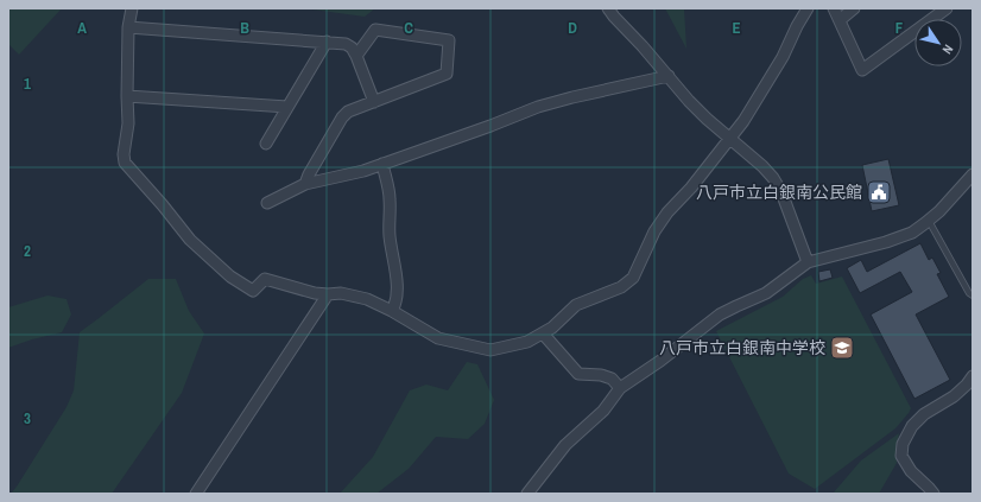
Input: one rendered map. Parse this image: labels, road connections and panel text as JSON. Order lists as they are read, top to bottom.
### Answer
{
  "places": {
    "public building": ["八戸市立白銀南公民館"],
    "school or university": ["八戸市立白銀南中学校"]
  },
  "north": "bottom right",
  "grid": {
    "columns": [
      "A",
      "B",
      "C",
      "D",
      "E",
      "F"
    ],
    "rows": ["1", "2", "3"]
  }
}
